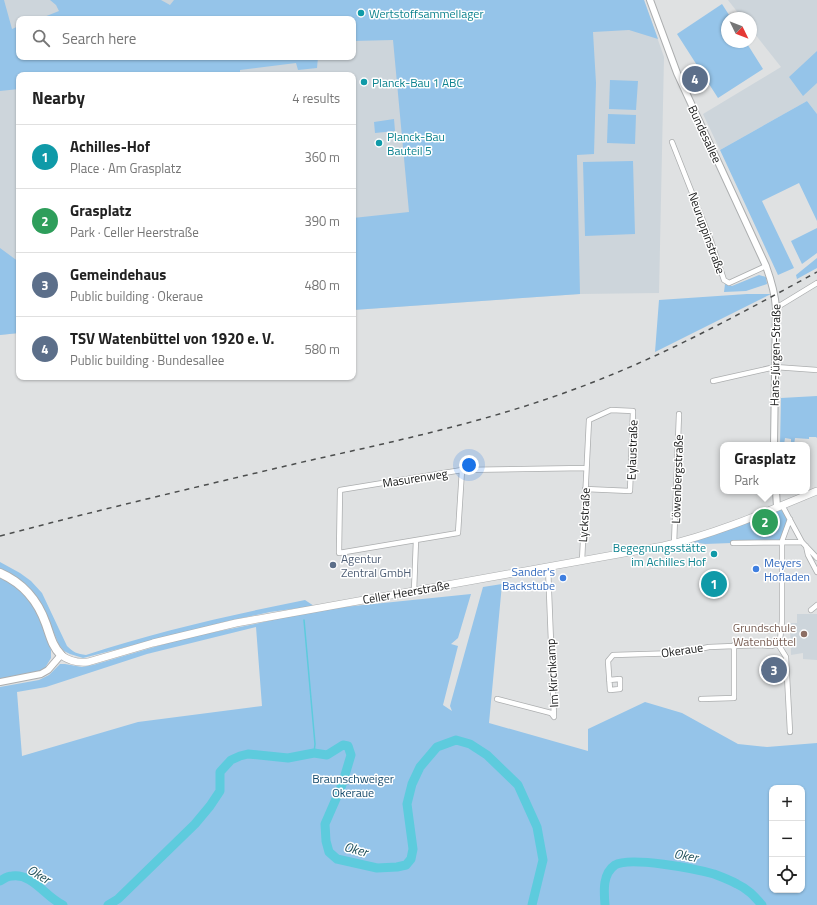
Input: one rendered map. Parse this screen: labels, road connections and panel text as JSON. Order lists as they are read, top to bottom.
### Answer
{
  "streets": {
    "main road": ["Bundesallee", "Hans-Jürgen-Straße", "Celler Heerstraße"],
    "street": [
      "Neuruppinstraße",
      "Eylaustraße",
      "Masurenweg",
      "Löwenbergstraße",
      "Lyckstraße",
      "Okeraue",
      "Im Kirchkamp"
    ]
  },
  "crossings": [
    ["Bundesallee", "Neuruppinstraße"],
    ["Bundesallee", "Hans-Jürgen-Straße"],
    ["Neuruppinstraße", "Hans-Jürgen-Straße"],
    ["Eylaustraße", "Masurenweg"],
    ["Eylaustraße", "Lyckstraße"],
    ["Masurenweg", "Lyckstraße"],
    ["Löwenbergstraße", "Celler Heerstraße"],
    ["Lyckstraße", "Celler Heerstraße"],
    ["Celler Heerstraße", "Im Kirchkamp"]
  ],
  "water": ["Oker"],
  "parks": ["Braunschweiger Okeraue"],
  "places": [
    "Wertstoffsammellager",
    "Planck-Bau 1 ABC",
    "Planck-Bau Bauteil 5",
    "Begegnungsstätte im Achilles Hof",
    "Agentur Zentral GmbH",
    "Meyers Hofladen",
    "Sander's Backstube",
    "Grundschule Watenbüttel"
  ],
  "north": "bottom right",
  "page": {
    "search": "Search here",
    "pins": [
      "4",
      "2",
      "1",
      "3"
    ],
    "heading": ["Nearby", "4 results"],
    "list": [
      {
        "mark": "1",
        "name": "Achilles-Hof",
        "note": "Place · Am Grasplatz",
        "value": "360 m"
      },
      {
        "mark": "2",
        "name": "Grasplatz",
        "note": "Park · Celler Heerstraße",
        "value": "390 m"
      },
      {
        "mark": "3",
        "name": "Gemeindehaus",
        "note": "Public building · Okeraue",
        "value": "480 m"
      },
      {
        "mark": "4",
        "name": "TSV Watenbüttel von 1920 e. V.",
        "note": "Public building · Bundesallee",
        "value": "580 m"
      }
    ],
    "popup": ["Grasplatz", "Park"],
    "map_buttons": ["+", "−"]
  }
}
